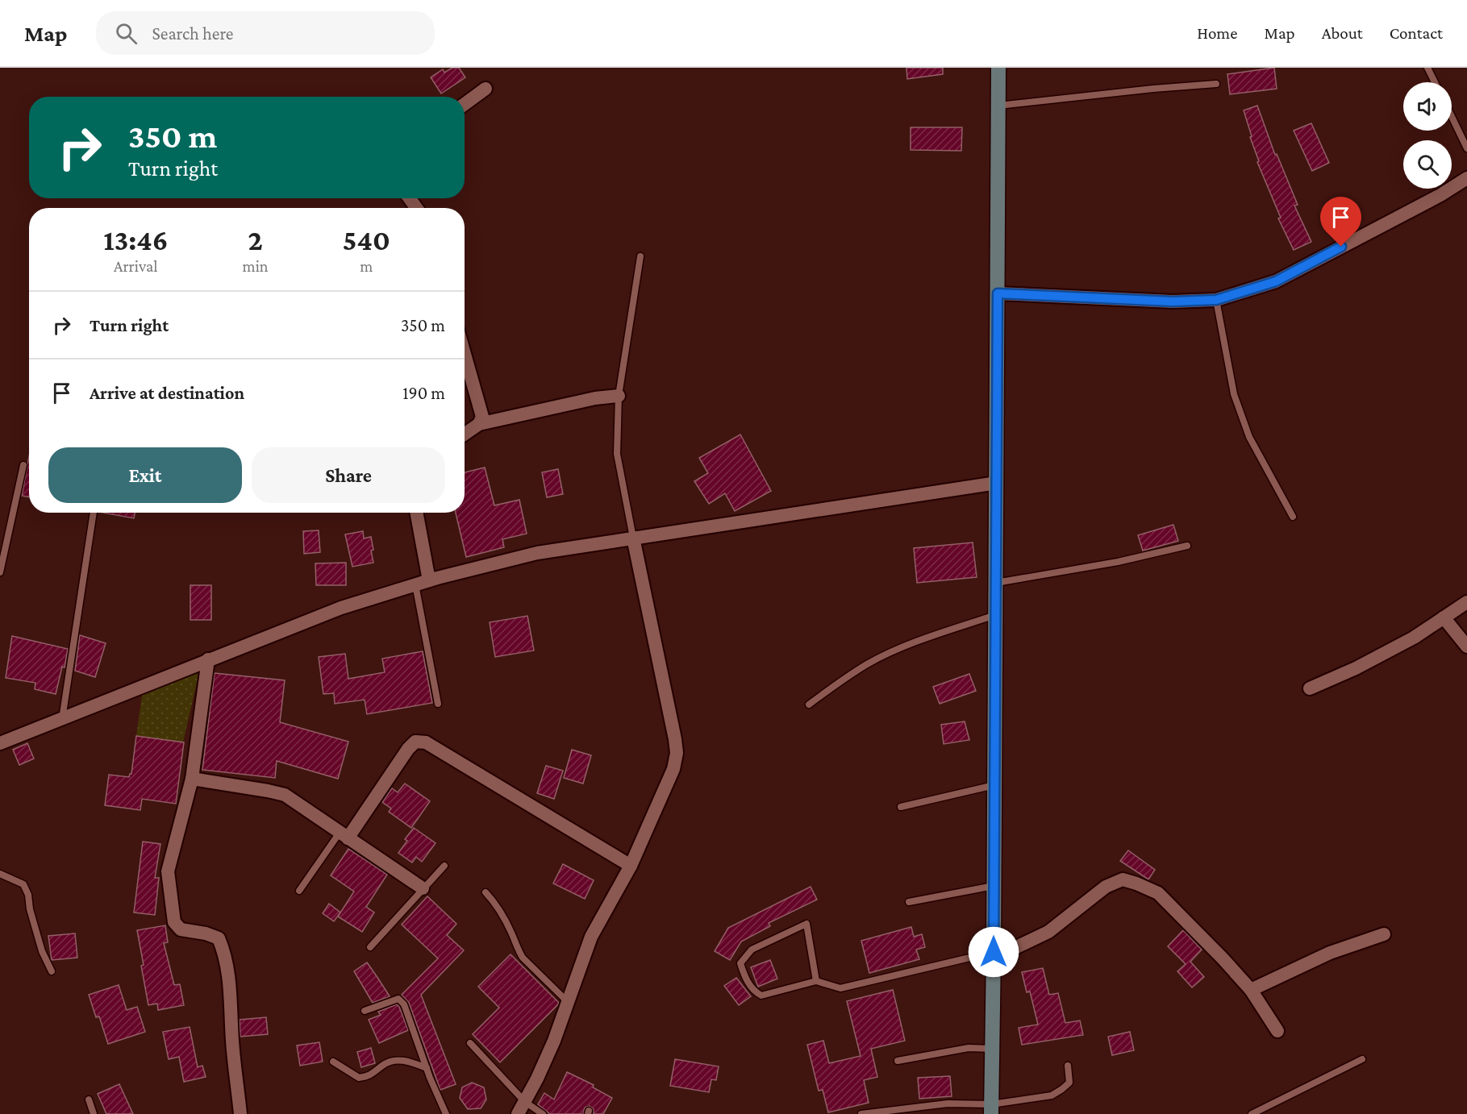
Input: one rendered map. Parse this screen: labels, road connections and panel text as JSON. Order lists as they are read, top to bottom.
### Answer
{
  "page": {
    "header": "Map",
    "search": "Search here",
    "nav": [
      "Home",
      "Map",
      "About",
      "Contact"
    ],
    "turn": ["350 m", "Turn right"],
    "eta": [
      "13:46",
      "Arrival",
      "2",
      "min",
      "540",
      "m"
    ],
    "list": [
      {
        "name": "Turn right",
        "value": "350 m"
      },
      {
        "name": "Arrive at destination",
        "value": "190 m"
      }
    ],
    "buttons": ["Exit", "Share"]
  }
}
